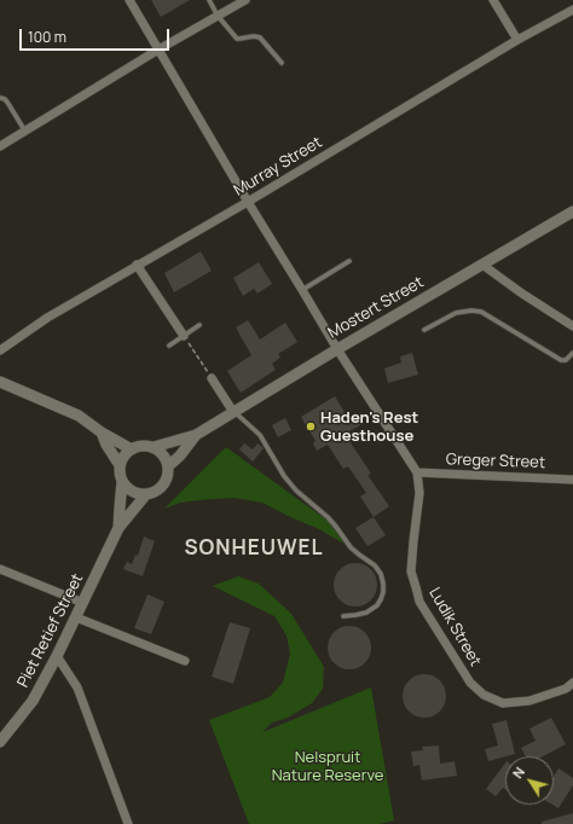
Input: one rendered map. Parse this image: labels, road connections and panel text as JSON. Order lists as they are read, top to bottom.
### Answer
{
  "streets": {
    "street": [
      "Murray Street",
      "Mostert Street",
      "Greger Street",
      "Ludik Street",
      "Piet Retief Street"
    ]
  },
  "crossings": [
    ["Mostert Street", "Piet Retief Street"],
    ["Greger Street", "Ludik Street"]
  ],
  "districts": ["SONHEUWEL"],
  "parks": ["Nelspruit Nature Reserve"],
  "places": ["Haden's Rest Guesthouse"],
  "scale_bar": "100 m",
  "north": "top left"
}
